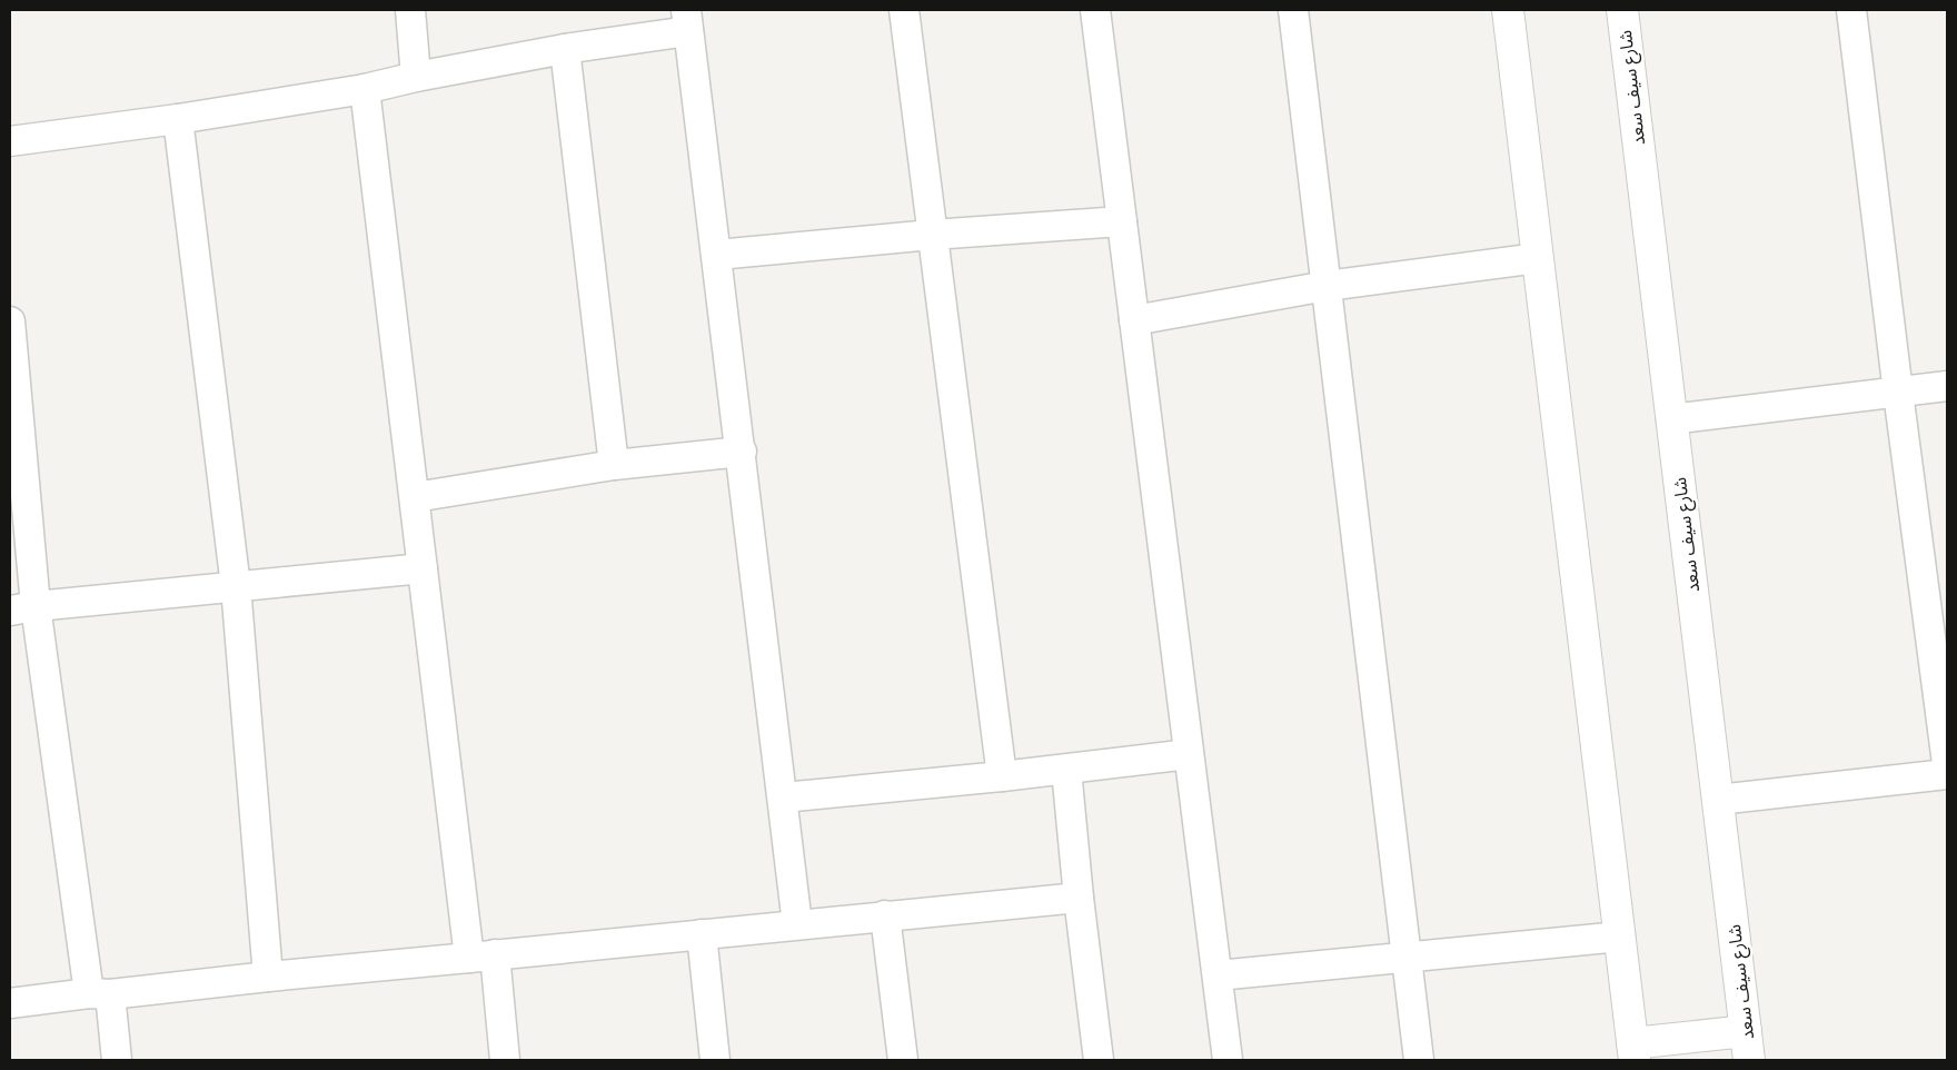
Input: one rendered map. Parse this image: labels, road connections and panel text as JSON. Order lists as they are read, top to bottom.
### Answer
{
  "streets": {
    "street": ["شارع سيف سعد"]
  }
}
